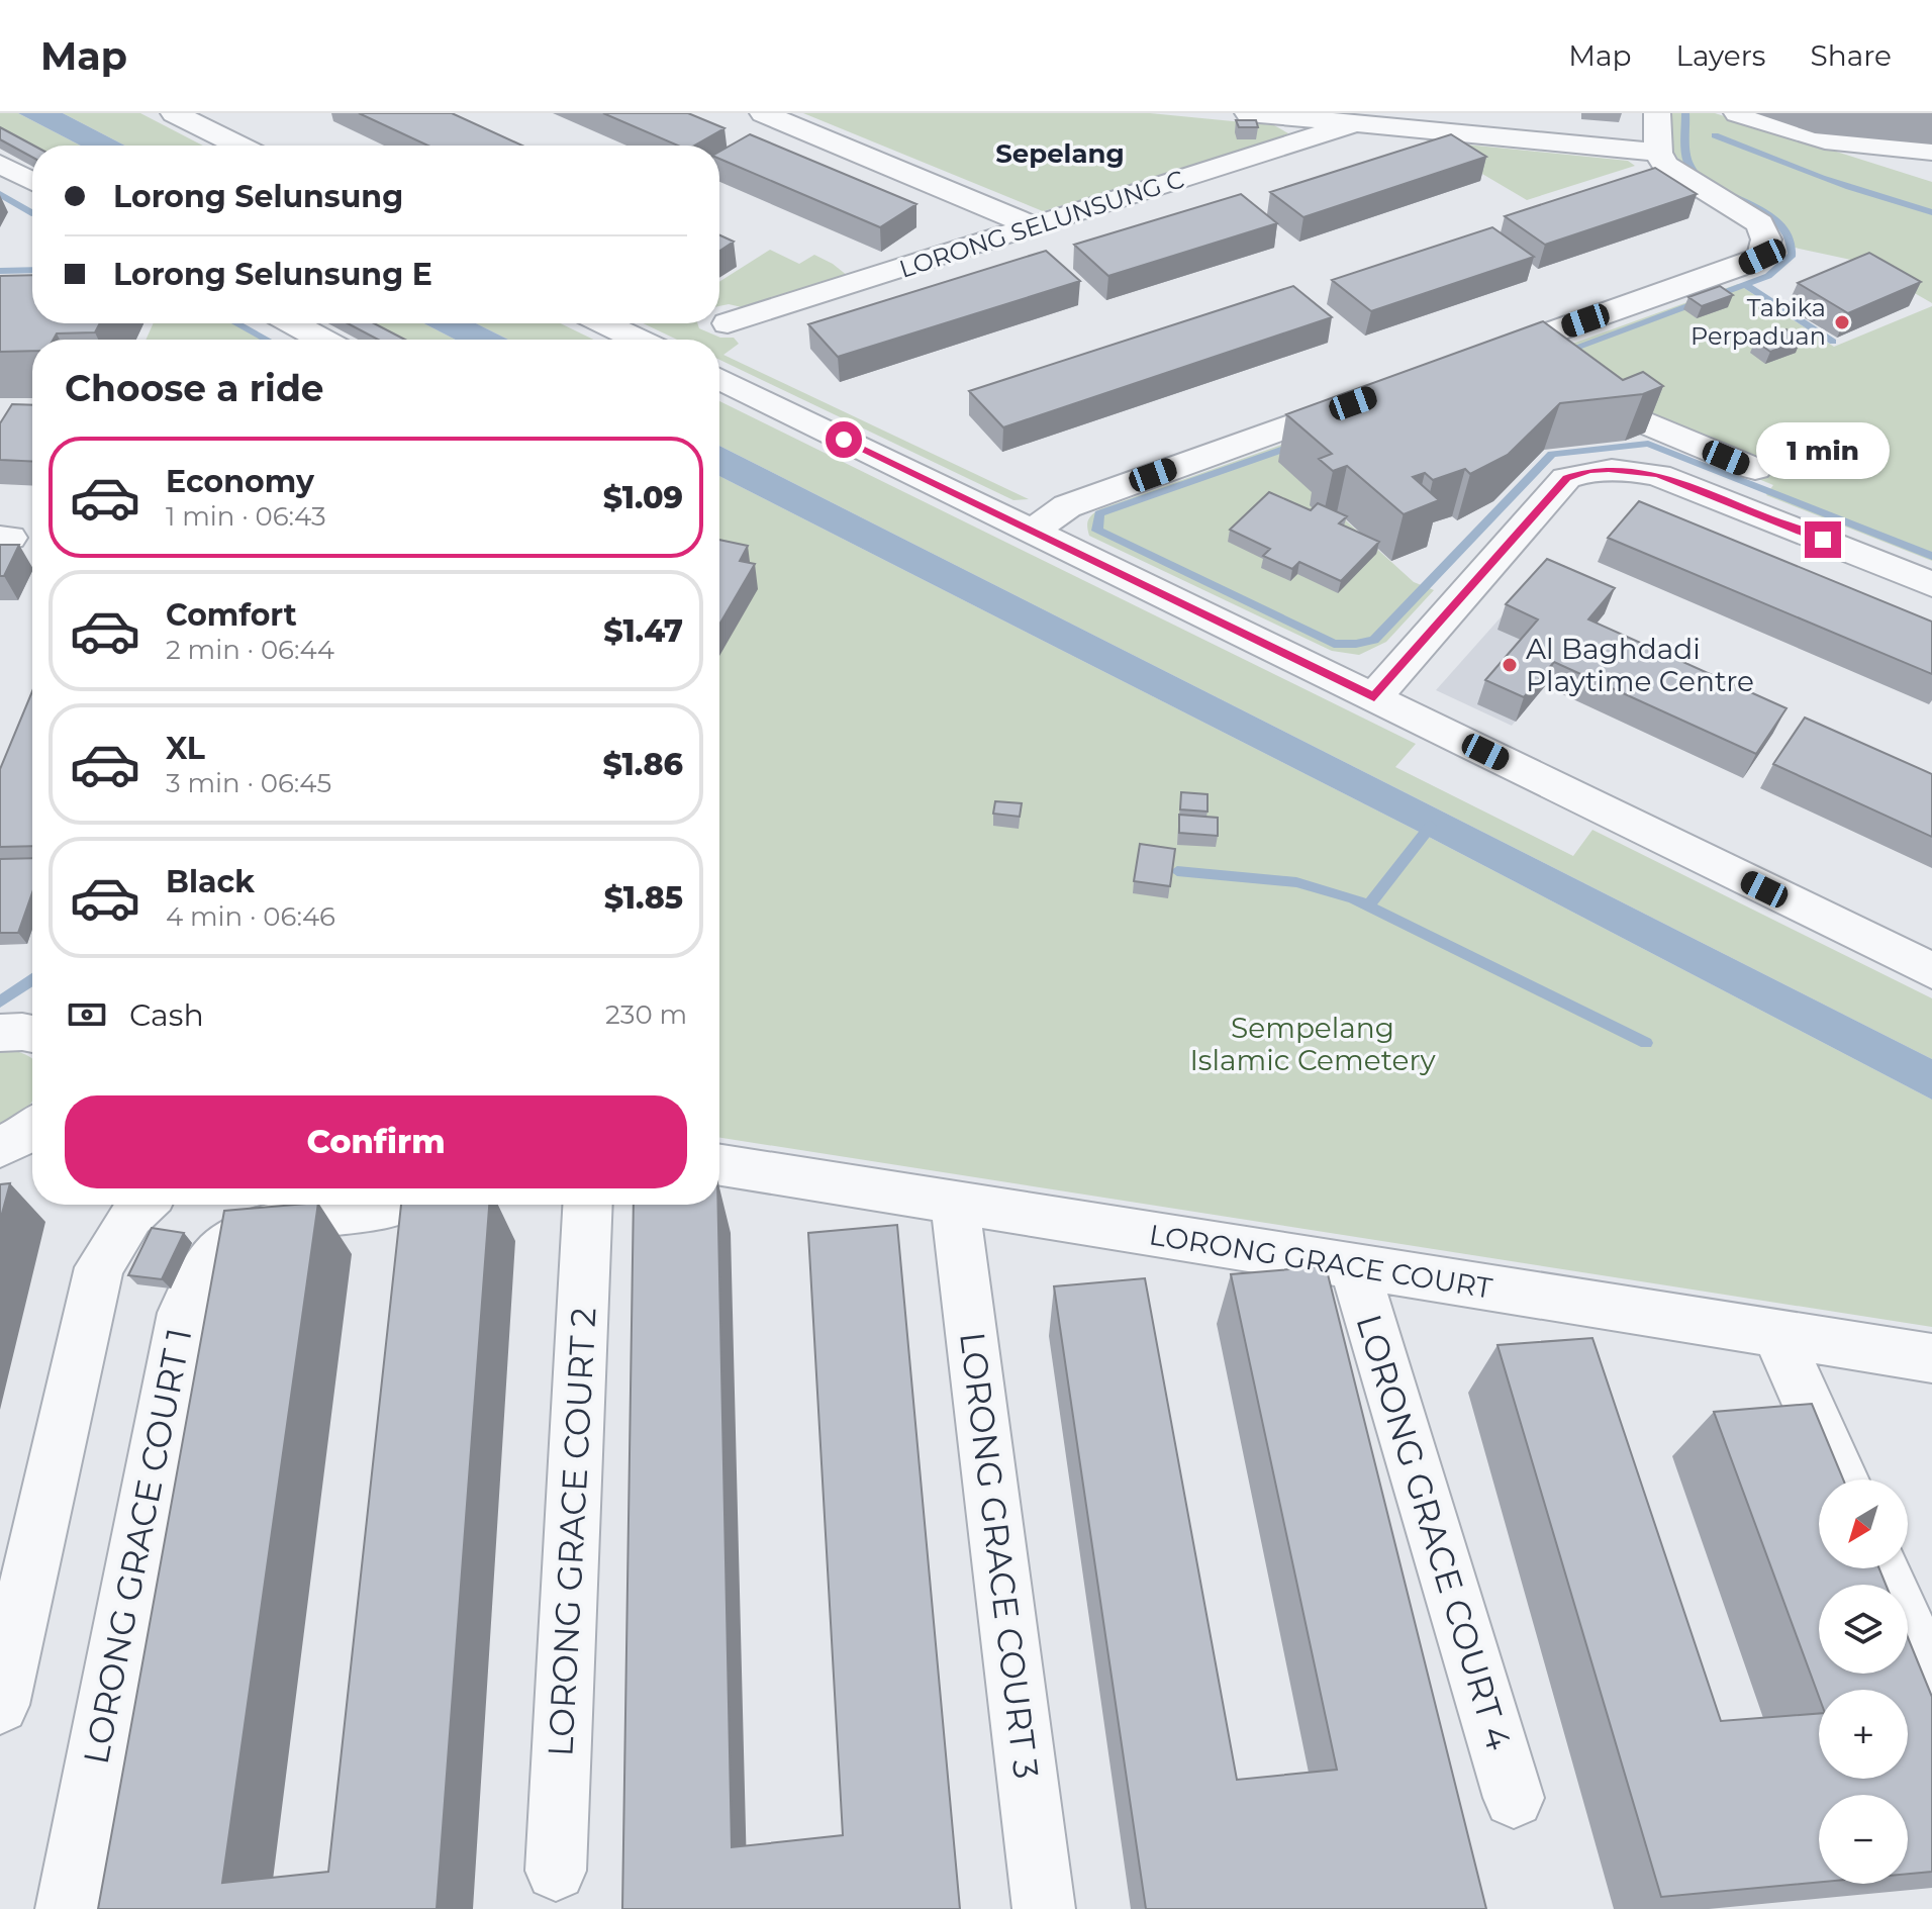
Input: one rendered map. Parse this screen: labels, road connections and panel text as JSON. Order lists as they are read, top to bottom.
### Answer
{
  "streets": {
    "street": [
      "LORONG SELUNSUNG C",
      "LORONG GRACE COURT",
      "LORONG GRACE COURT 2",
      "LORONG GRACE COURT 4",
      "LORONG GRACE COURT 1",
      "LORONG GRACE COURT 3"
    ]
  },
  "crossings": [
    ["LORONG GRACE COURT", "LORONG GRACE COURT 4"],
    ["LORONG GRACE COURT", "LORONG GRACE COURT 3"]
  ],
  "districts": ["Sepelang"],
  "parks": ["Sempelang Islamic Cemetery"],
  "places": ["Tabika Perpaduan", "Al Baghdadi Playtime Centre"],
  "north": "bottom left",
  "page": {
    "header": "Map",
    "nav": ["Map", "Layers", "Share"],
    "banner": ["Lorong Selunsung", "Lorong Selunsung E"],
    "heading": "Choose a ride",
    "bubble": "1 min",
    "list": [
      {
        "name": "Economy",
        "note": "1 min · 06:43",
        "value": "$1.09"
      },
      {
        "name": "Comfort",
        "note": "2 min · 06:44",
        "value": "$1.47"
      },
      {
        "name": "XL",
        "note": "3 min · 06:45",
        "value": "$1.86"
      },
      {
        "name": "Black",
        "note": "4 min · 06:46",
        "value": "$1.85"
      }
    ],
    "pay": ["Cash", "230 m"],
    "buttons": "Confirm",
    "map_buttons": ["+", "−"]
  }
}
